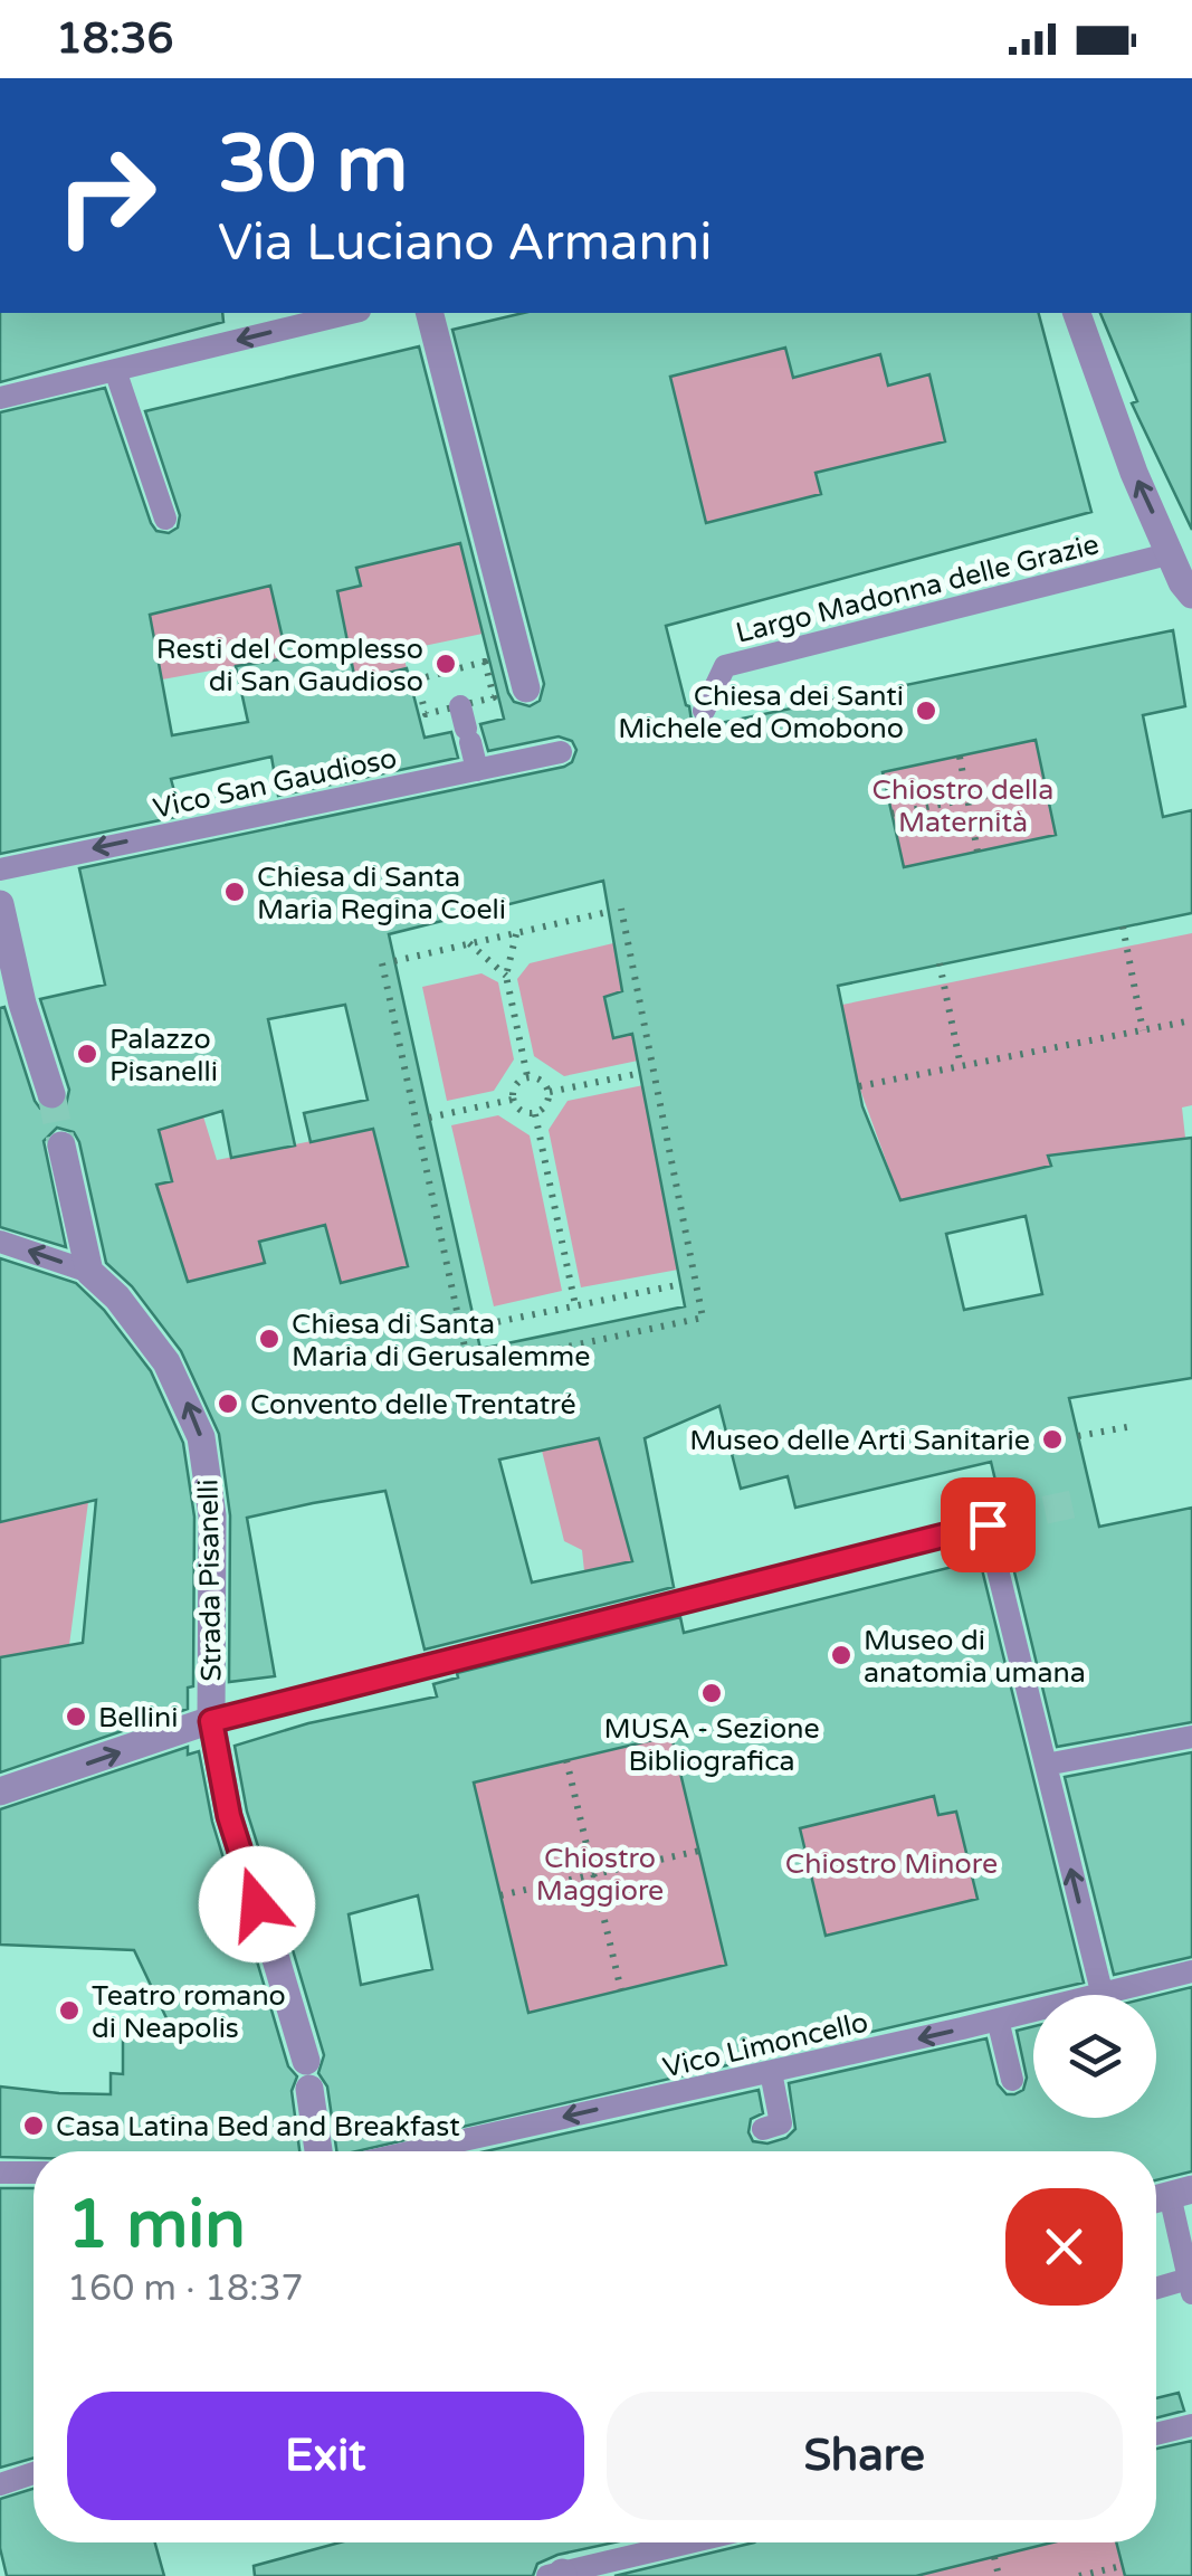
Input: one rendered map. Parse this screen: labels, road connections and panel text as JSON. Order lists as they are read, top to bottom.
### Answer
{
  "streets": {
    "street": ["Strada Pisanelli"],
    "lane": ["Largo Madonna delle Grazie", "Vico San Gaudioso", "Vico Limoncello"]
  },
  "one_way": ["Vico San Gaudioso", "Strada Pisanelli", "Vico Limoncello"],
  "parks": ["Chiostro della Maternità", "Chiostro Maggiore", "Chiostro Minore"],
  "places": [
    "Resti del Complesso di San Gaudioso",
    "Chiesa dei Santi Michele ed Omobono",
    "Chiesa di Santa Maria Regina Coeli",
    "Palazzo Pisanelli",
    "Chiesa di Santa Maria di Gerusalemme",
    "Convento delle Trentatré",
    "Museo delle Arti Sanitarie",
    "Museo di anatomia umana",
    "MUSA - Sezione Bibliografica",
    "Bellini",
    "Teatro romano di Neapolis",
    "Casa Latina Bed and Breakfast"
  ],
  "page": {
    "status": "18:36",
    "turn": ["30 m", "Via Luciano Armanni"],
    "heading": ["1 min", "160 m · 18:37"],
    "buttons": ["Exit", "Share"]
  }
}
